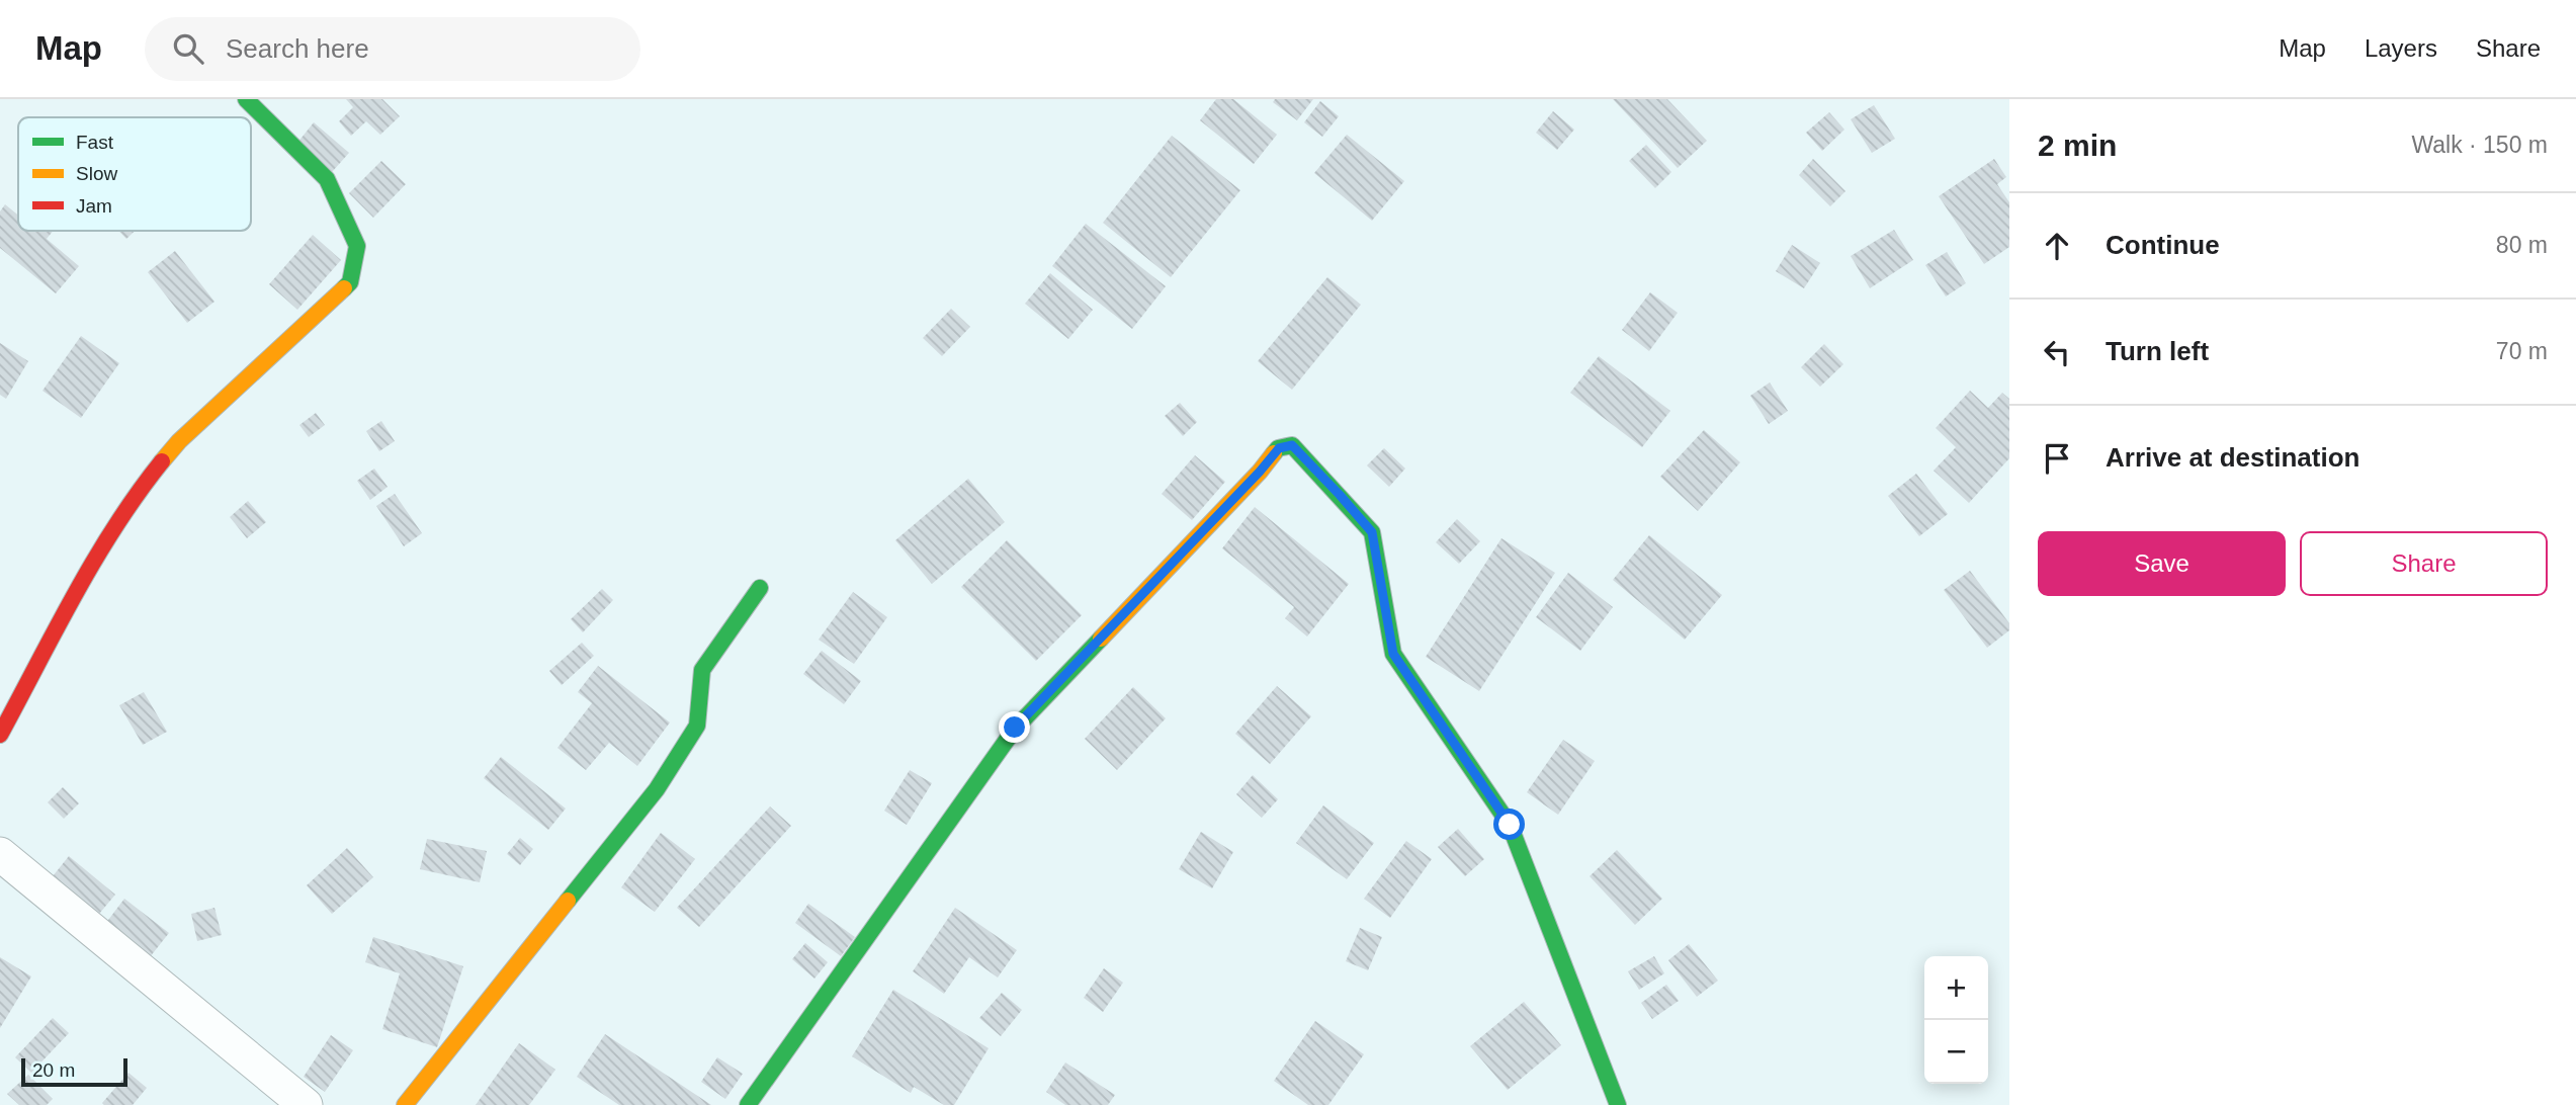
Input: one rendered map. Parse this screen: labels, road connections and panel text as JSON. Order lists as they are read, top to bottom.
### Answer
{
  "legend": ["Fast", "Slow", "Jam"],
  "scale_bar": "20 m",
  "page": {
    "header": "Map",
    "search": "Search here",
    "nav": ["Map", "Layers", "Share"],
    "heading": ["2 min", "Walk · 150 m"],
    "list": [
      ["Continue", "80 m"],
      ["Turn left", "70 m"],
      "Arrive at destination"
    ],
    "buttons": ["Save", "Share"],
    "map_buttons": ["+", "−"],
    "scale": "20 m"
  }
}
